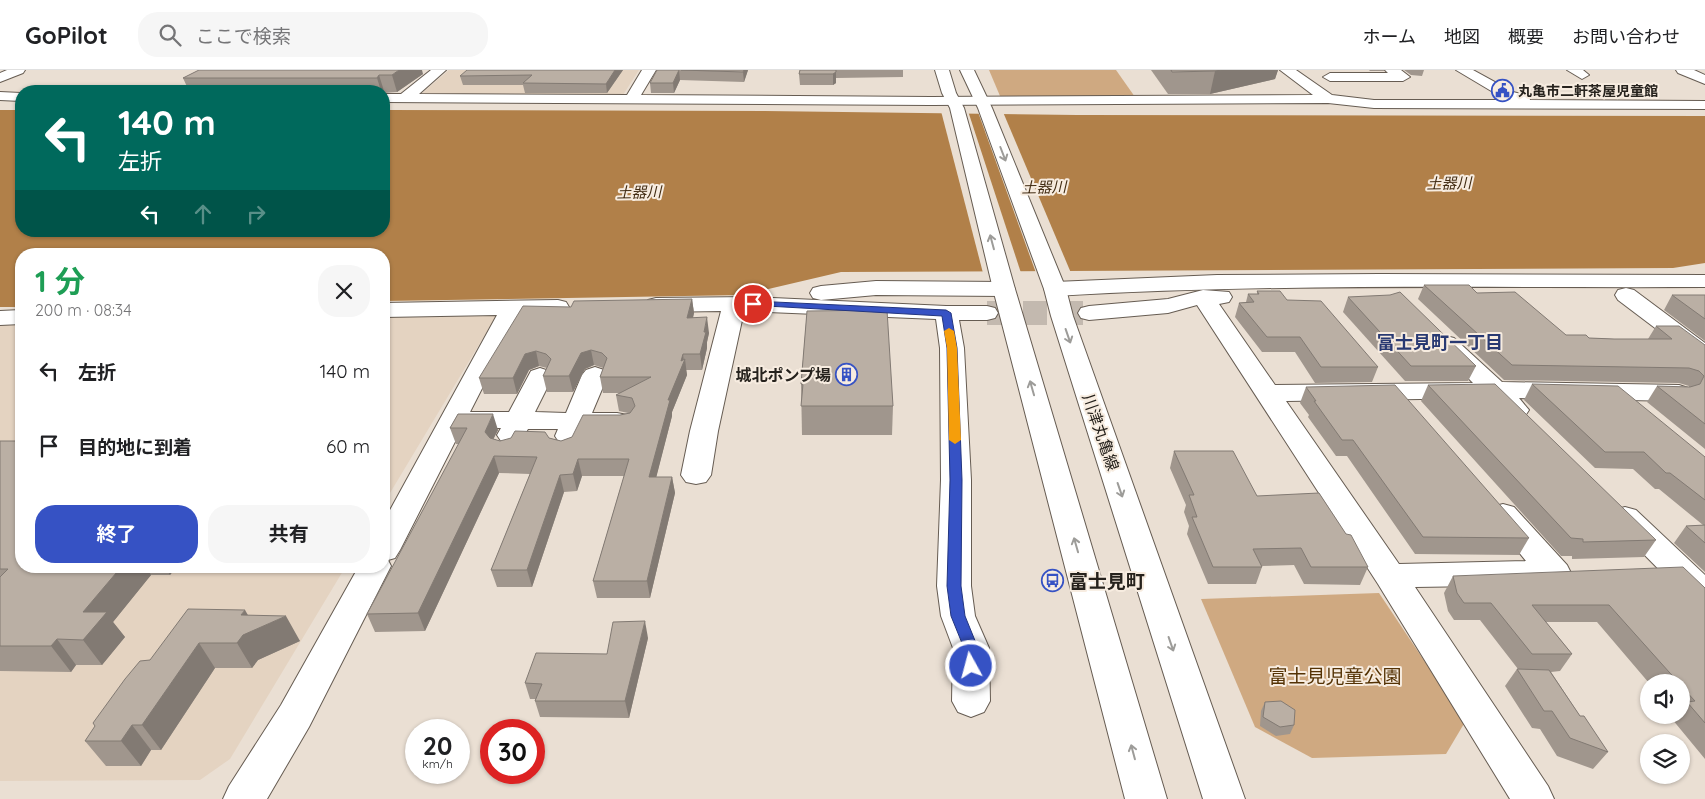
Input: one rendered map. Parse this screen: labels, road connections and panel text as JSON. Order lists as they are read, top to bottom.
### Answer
{
  "streets": {
    "street": ["川津丸亀線"]
  },
  "districts": ["富士見町一丁目"],
  "water": ["土器川"],
  "parks": ["富士見児童公園"],
  "places": {
    "public building": ["丸亀市二軒茶屋児童館"],
    "building": ["城北ポンプ場"],
    "bus stop": ["富士見町"]
  },
  "page": {
    "header": "GoPilot",
    "search": "ここで検索",
    "nav": [
      "ホーム",
      "地図",
      "概要",
      "お問い合わせ"
    ],
    "turn": ["140 m", "左折"],
    "heading": ["1 分", "200 m · 08:34"],
    "list": [
      {
        "name": "左折",
        "value": "140 m"
      },
      {
        "name": "目的地に到着",
        "value": "60 m"
      }
    ],
    "buttons": ["終了", "共有"],
    "speed": "20 km/h",
    "limit": "30"
  }
}
